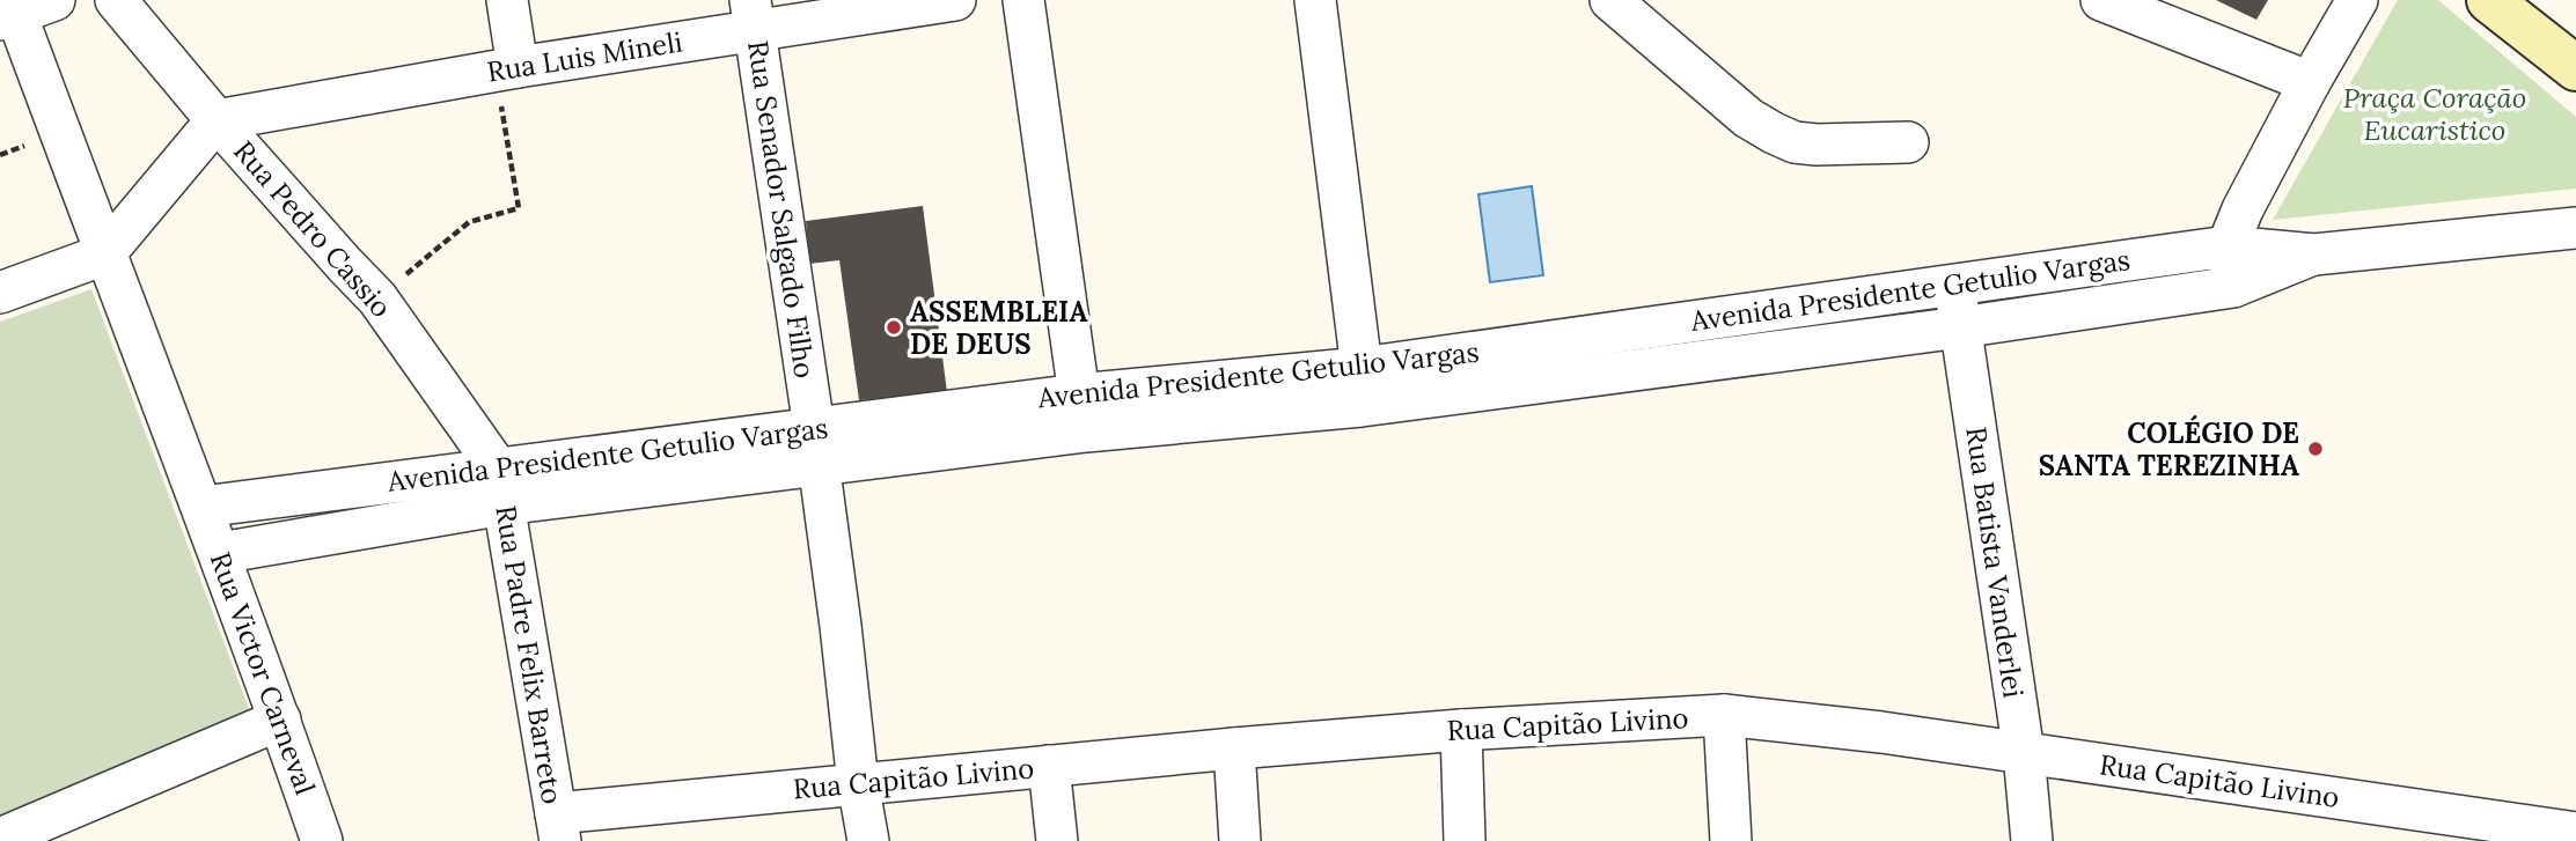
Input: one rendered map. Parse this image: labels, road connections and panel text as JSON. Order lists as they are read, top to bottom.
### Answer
{
  "streets": {
    "street": [
      "Rua Luis Mineli",
      "Rua Senador Salgado Filho",
      "Rua Pedro Cassio",
      "Avenida Presidente Getulio Vargas",
      "Rua Batista Vanderlei",
      "Rua Padre Felix Barreto",
      "Rua Victor Carneval",
      "Rua Capitão Livino"
    ]
  },
  "crossings": [
    ["Rua Luis Mineli", "Rua Senador Salgado Filho"],
    ["Rua Luis Mineli", "Rua Pedro Cassio"],
    ["Rua Senador Salgado Filho", "Avenida Presidente Getulio Vargas"],
    ["Rua Senador Salgado Filho", "Rua Capitão Livino"],
    ["Rua Pedro Cassio", "Avenida Presidente Getulio Vargas"],
    ["Rua Pedro Cassio", "Rua Padre Felix Barreto"],
    ["Avenida Presidente Getulio Vargas", "Rua Batista Vanderlei"],
    ["Avenida Presidente Getulio Vargas", "Rua Padre Felix Barreto"],
    ["Avenida Presidente Getulio Vargas", "Rua Victor Carneval"],
    ["Rua Batista Vanderlei", "Rua Capitão Livino"],
    ["Rua Padre Felix Barreto", "Rua Capitão Livino"]
  ],
  "parks": ["Praça Coração Eucaristico"],
  "places": ["ASSEMBLEIA DE DEUS", "COLÉGIO DE SANTA TEREZINHA"]
}
